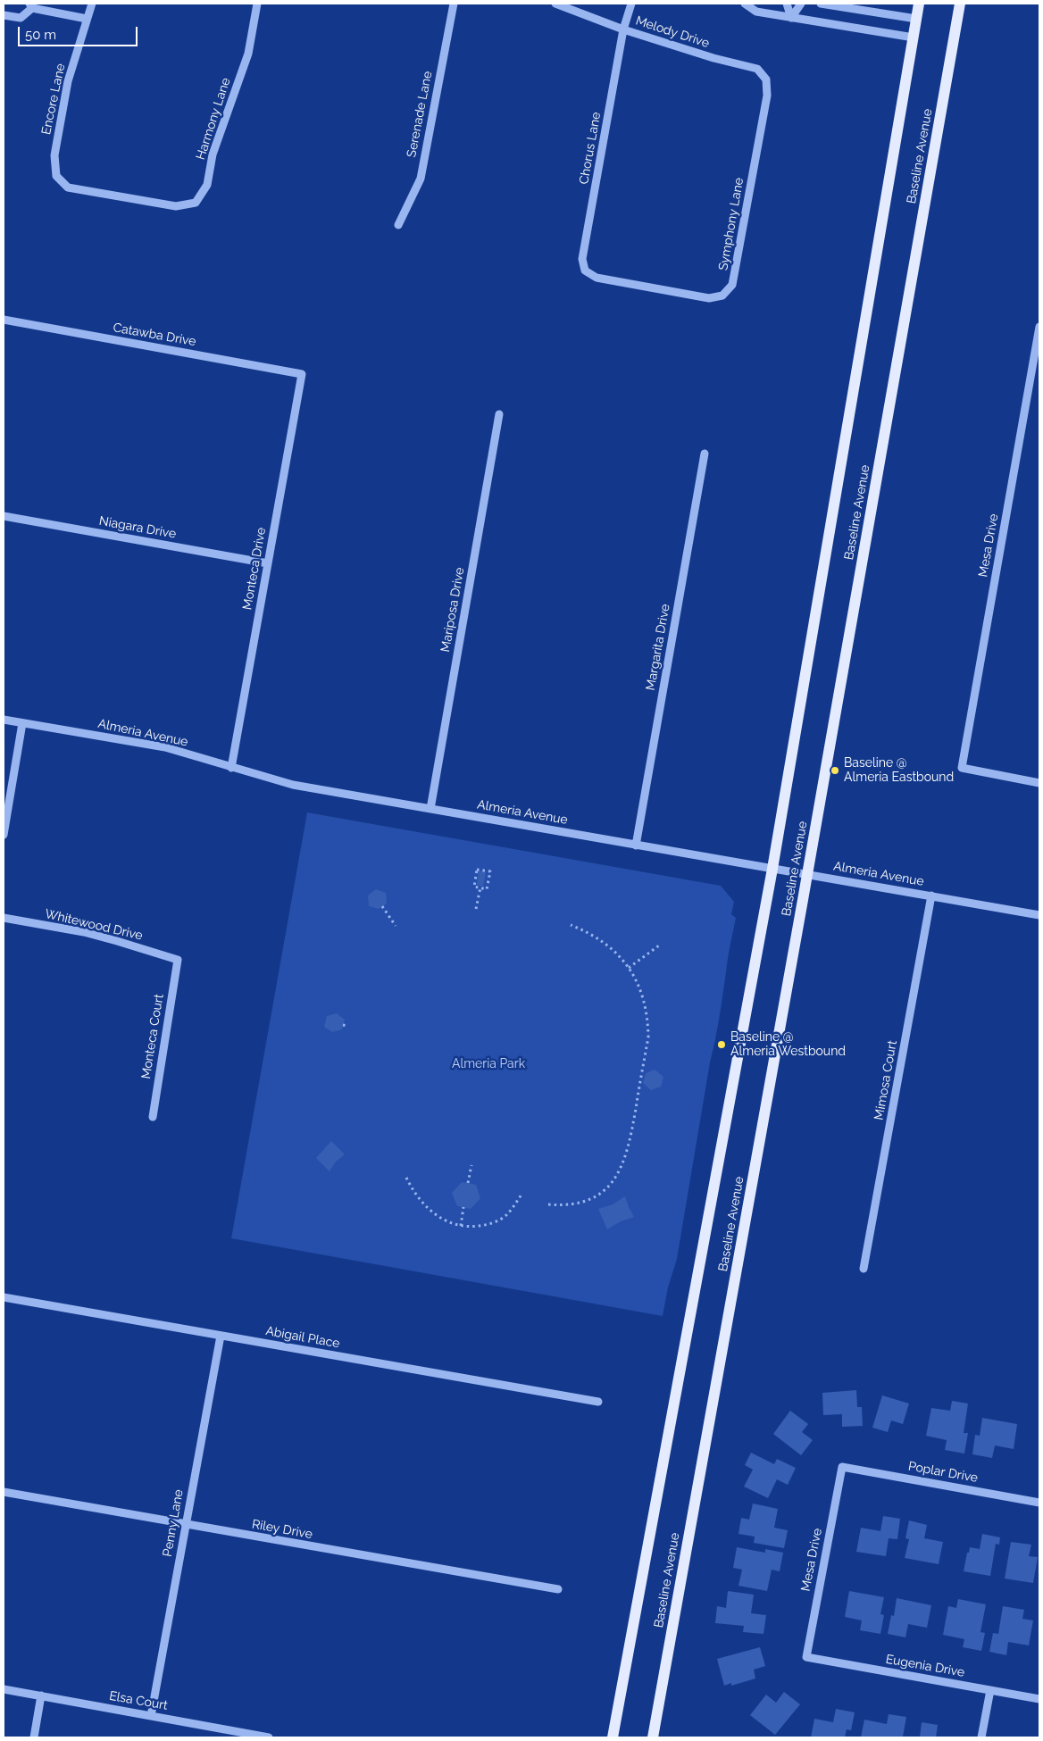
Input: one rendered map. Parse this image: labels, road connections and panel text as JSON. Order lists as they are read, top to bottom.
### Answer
{
  "streets": {
    "main road": ["Baseline Avenue"],
    "street": [
      "Melody Drive",
      "Encore Lane",
      "Serenade Lane",
      "Harmony Lane",
      "Chorus Lane",
      "Symphony Lane",
      "Catawba Drive",
      "Niagara Drive",
      "Mesa Drive",
      "Monteca Drive",
      "Mariposa Drive",
      "Margarita Drive",
      "Almeria Avenue",
      "Whitewood Drive",
      "Monteca Court",
      "Mimosa Court",
      "Abigail Place",
      "Poplar Drive",
      "Penny Lane",
      "Riley Drive",
      "Eugenia Drive",
      "Elsa Court"
    ]
  },
  "crossings": [
    ["Melody Drive", "Chorus Lane"],
    ["Melody Drive", "Symphony Lane"],
    ["Encore Lane", "Harmony Lane"],
    ["Chorus Lane", "Symphony Lane"],
    ["Baseline Avenue", "Almeria Avenue"],
    ["Catawba Drive", "Monteca Drive"],
    ["Niagara Drive", "Monteca Drive"],
    ["Mesa Drive", "Poplar Drive"],
    ["Mesa Drive", "Eugenia Drive"],
    ["Monteca Drive", "Almeria Avenue"],
    ["Mariposa Drive", "Almeria Avenue"],
    ["Margarita Drive", "Almeria Avenue"],
    ["Almeria Avenue", "Mimosa Court"],
    ["Whitewood Drive", "Monteca Court"],
    ["Abigail Place", "Penny Lane"],
    ["Penny Lane", "Riley Drive"],
    ["Penny Lane", "Elsa Court"]
  ],
  "parks": ["Almeria Park"],
  "places": ["Baseline @ Almeria Eastbound", "Baseline @ Almeria Westbound"],
  "scale_bar": "50 m"
}
